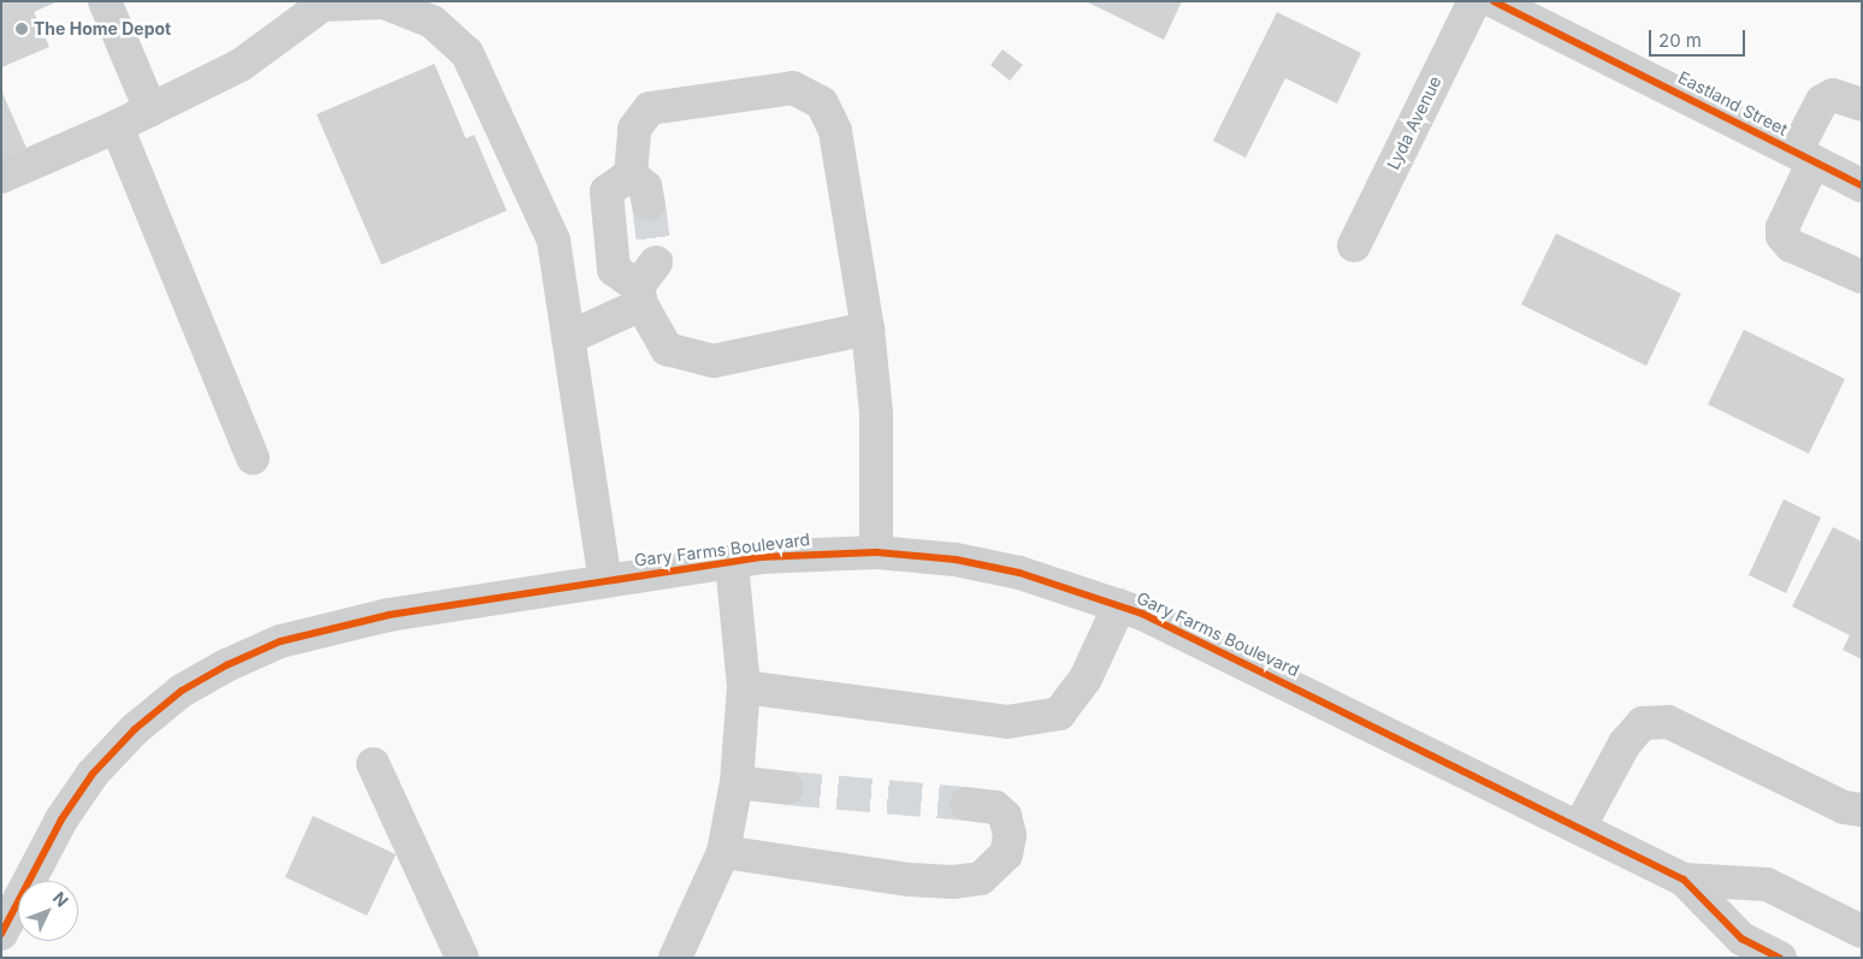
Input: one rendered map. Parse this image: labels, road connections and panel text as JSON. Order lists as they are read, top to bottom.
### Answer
{
  "streets": {
    "street": ["Eastland Street", "Lyda Avenue", "Gary Farms Boulevard"]
  },
  "places": ["The Home Depot"],
  "scale_bar": "20 m",
  "north": "top right"
}
